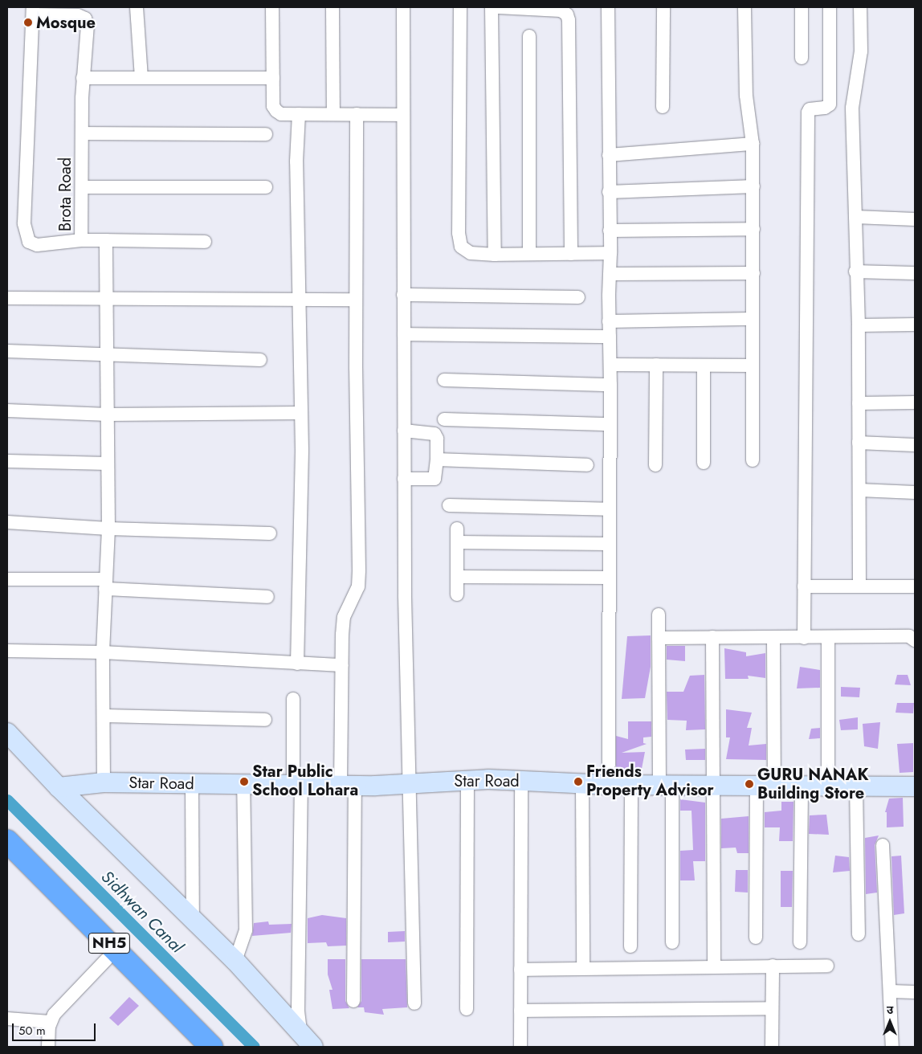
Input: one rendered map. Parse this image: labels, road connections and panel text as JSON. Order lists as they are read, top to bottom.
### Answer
{
  "streets": {
    "highway": ["NH5"],
    "street": ["Brota Road", "Star Road"]
  },
  "water": ["Sidhwan Canal"],
  "places": [
    "Mosque",
    "Star Public School Lohara",
    "Friends Property Advisor",
    "GURU NANAK Building Store"
  ],
  "scale_bar": "50 m",
  "north": "top"
}
